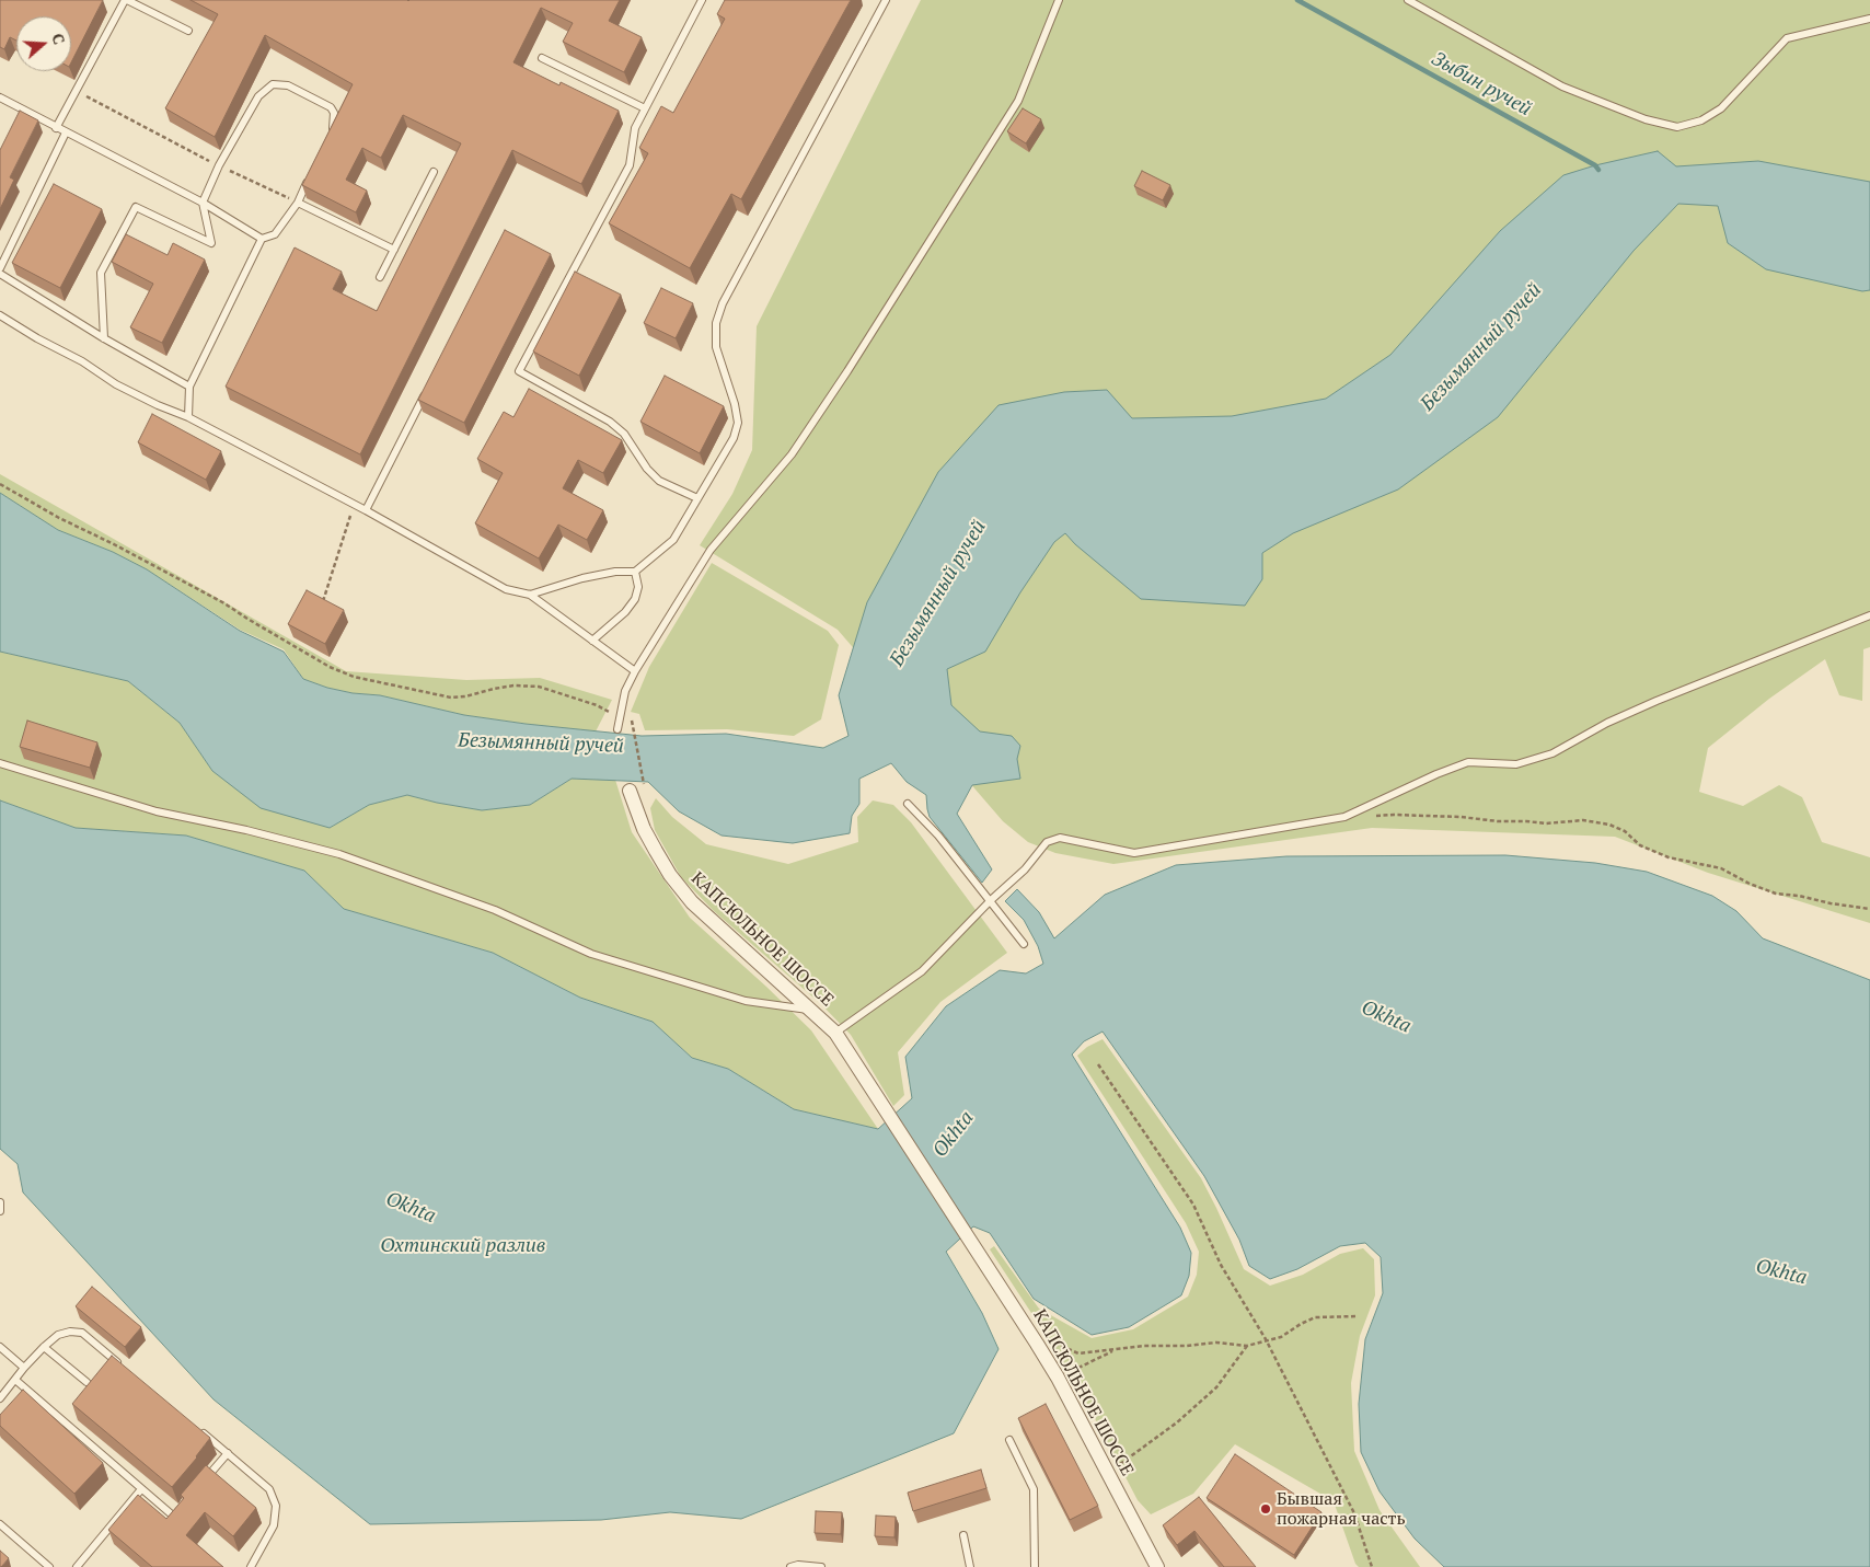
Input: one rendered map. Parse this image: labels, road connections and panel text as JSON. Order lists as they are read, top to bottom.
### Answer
{
  "streets": {
    "street": ["КАПСЮЛЬНОЕ ШОССЕ"]
  },
  "water": [
    "Зыбин ручей",
    "Безымянный ручей",
    "Okhta",
    "Охтинский разлив"
  ],
  "places": ["Бывшая пожарная часть"],
  "north": "right"
}
